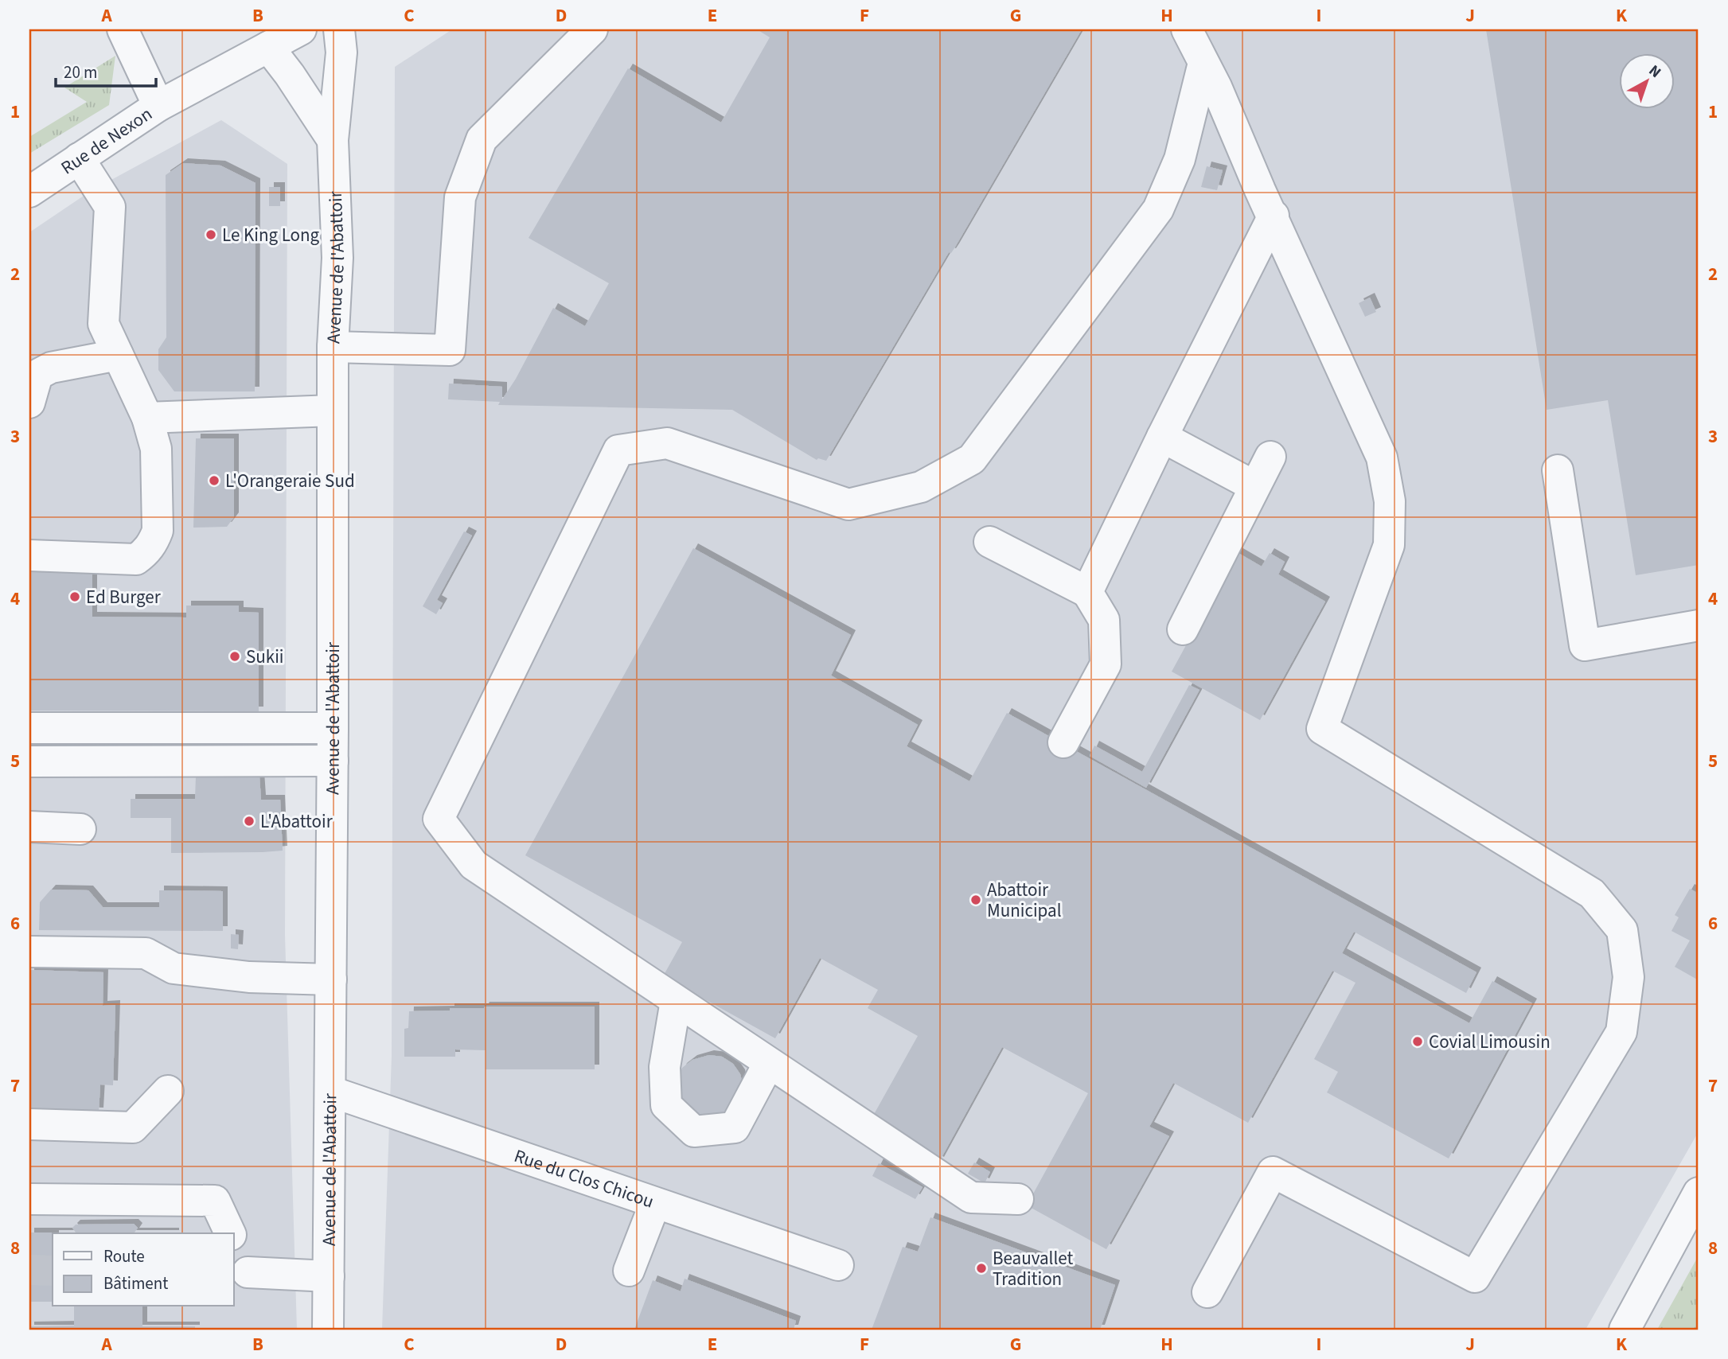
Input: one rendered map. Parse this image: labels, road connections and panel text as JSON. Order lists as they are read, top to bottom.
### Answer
{
  "streets": {
    "street": ["Rue de Nexon", "Avenue de l'Abattoir", "Rue du Clos Chicou"]
  },
  "crossings": [
    ["Avenue de l'Abattoir", "Rue du Clos Chicou"]
  ],
  "places": [
    "Le King Long",
    "L'Orangeraie Sud",
    "Ed Burger",
    "Sukii",
    "L'Abattoir",
    "Abattoir Municipal",
    "Covial Limousin",
    "Beauvallet Tradition"
  ],
  "legend": ["Route", "Bâtiment"],
  "scale_bar": "20 m",
  "north": "top right",
  "grid": {
    "columns": [
      "A",
      "B",
      "C",
      "D",
      "E",
      "F",
      "G",
      "H",
      "I",
      "J",
      "K"
    ],
    "rows": [
      "1",
      "2",
      "3",
      "4",
      "5",
      "6",
      "7",
      "8"
    ]
  }
}
